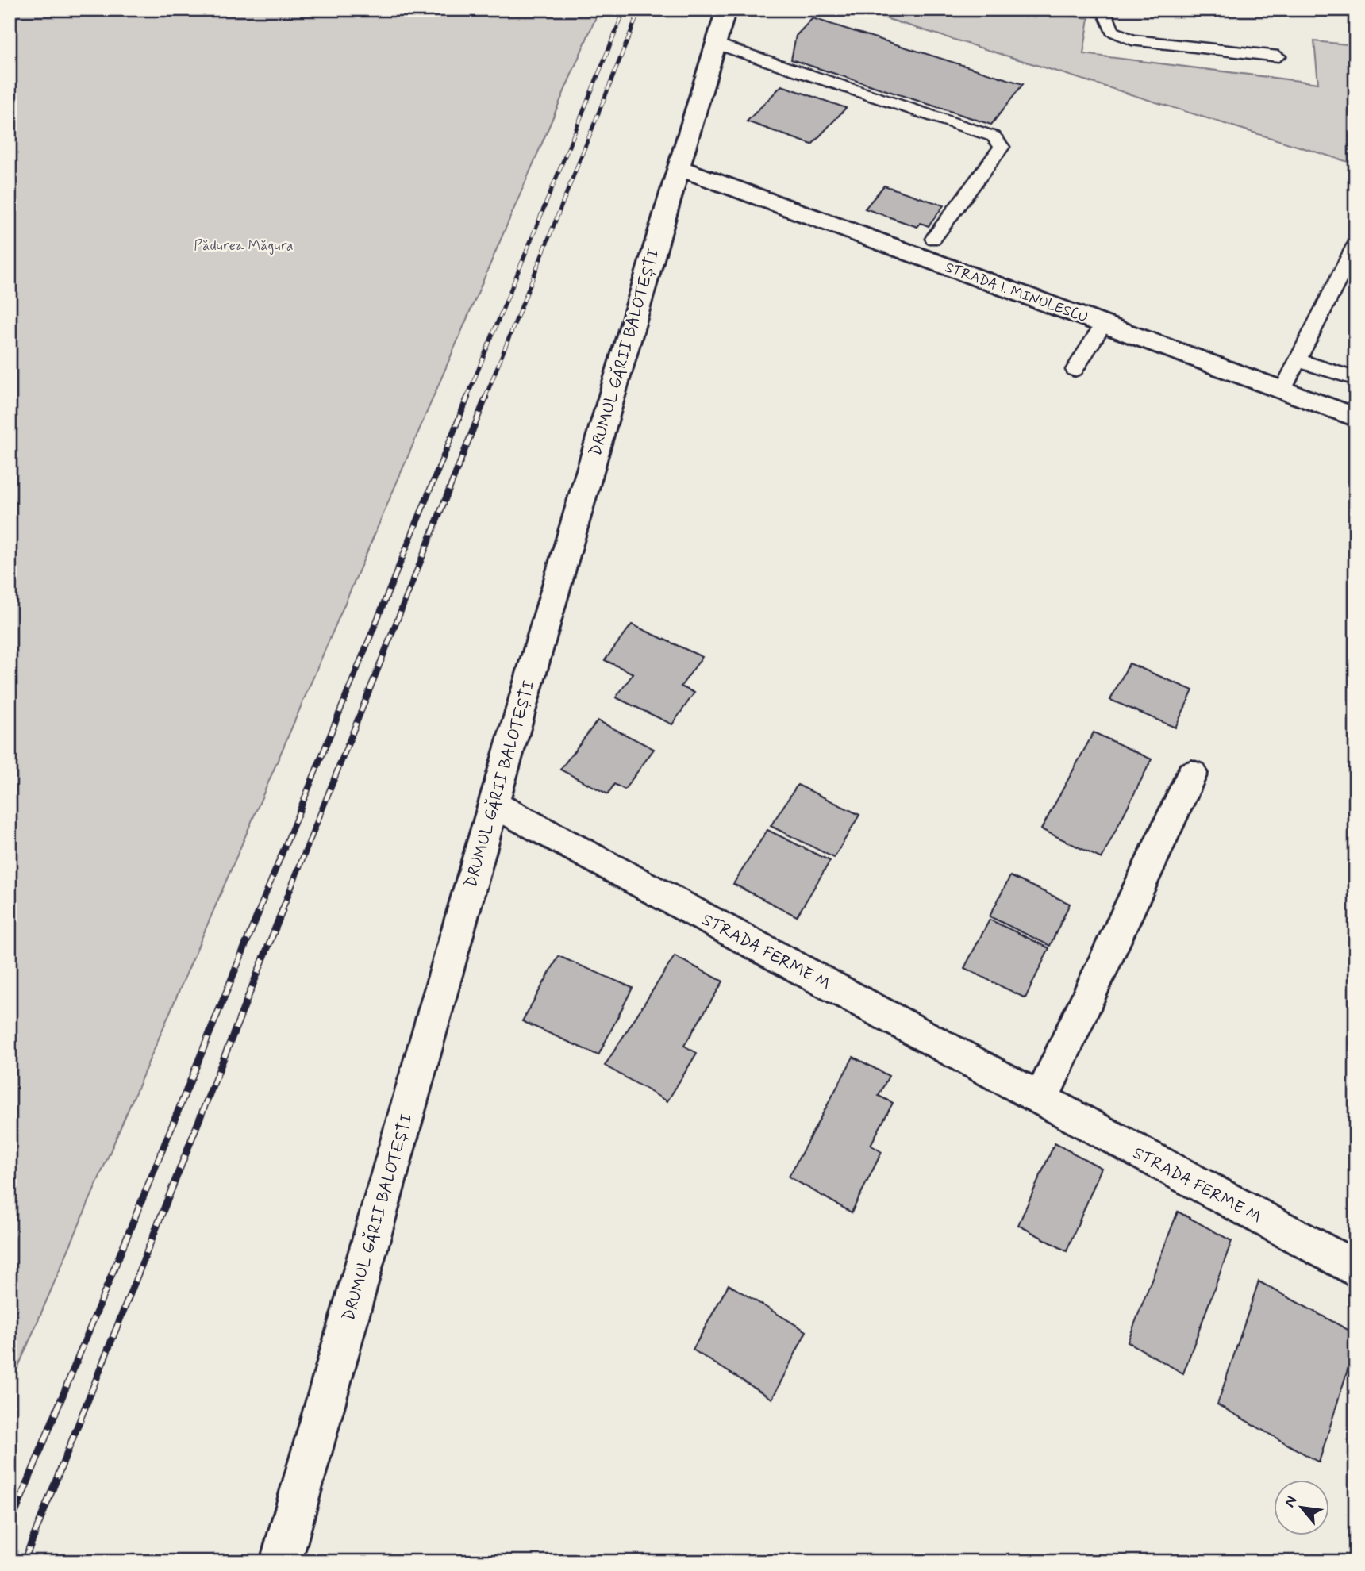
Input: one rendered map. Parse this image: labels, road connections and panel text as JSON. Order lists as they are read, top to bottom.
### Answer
{
  "streets": {
    "street": ["STRADA I. MINULESCU", "DRUMUL GĂRII BALOTEȘTI", "STRADA FERME M"]
  },
  "crossings": [
    ["STRADA I. MINULESCU", "DRUMUL GĂRII BALOTEȘTI"],
    ["DRUMUL GĂRII BALOTEȘTI", "STRADA FERME M"]
  ],
  "parks": ["Pădurea Măgura"],
  "north": "top left"
}
